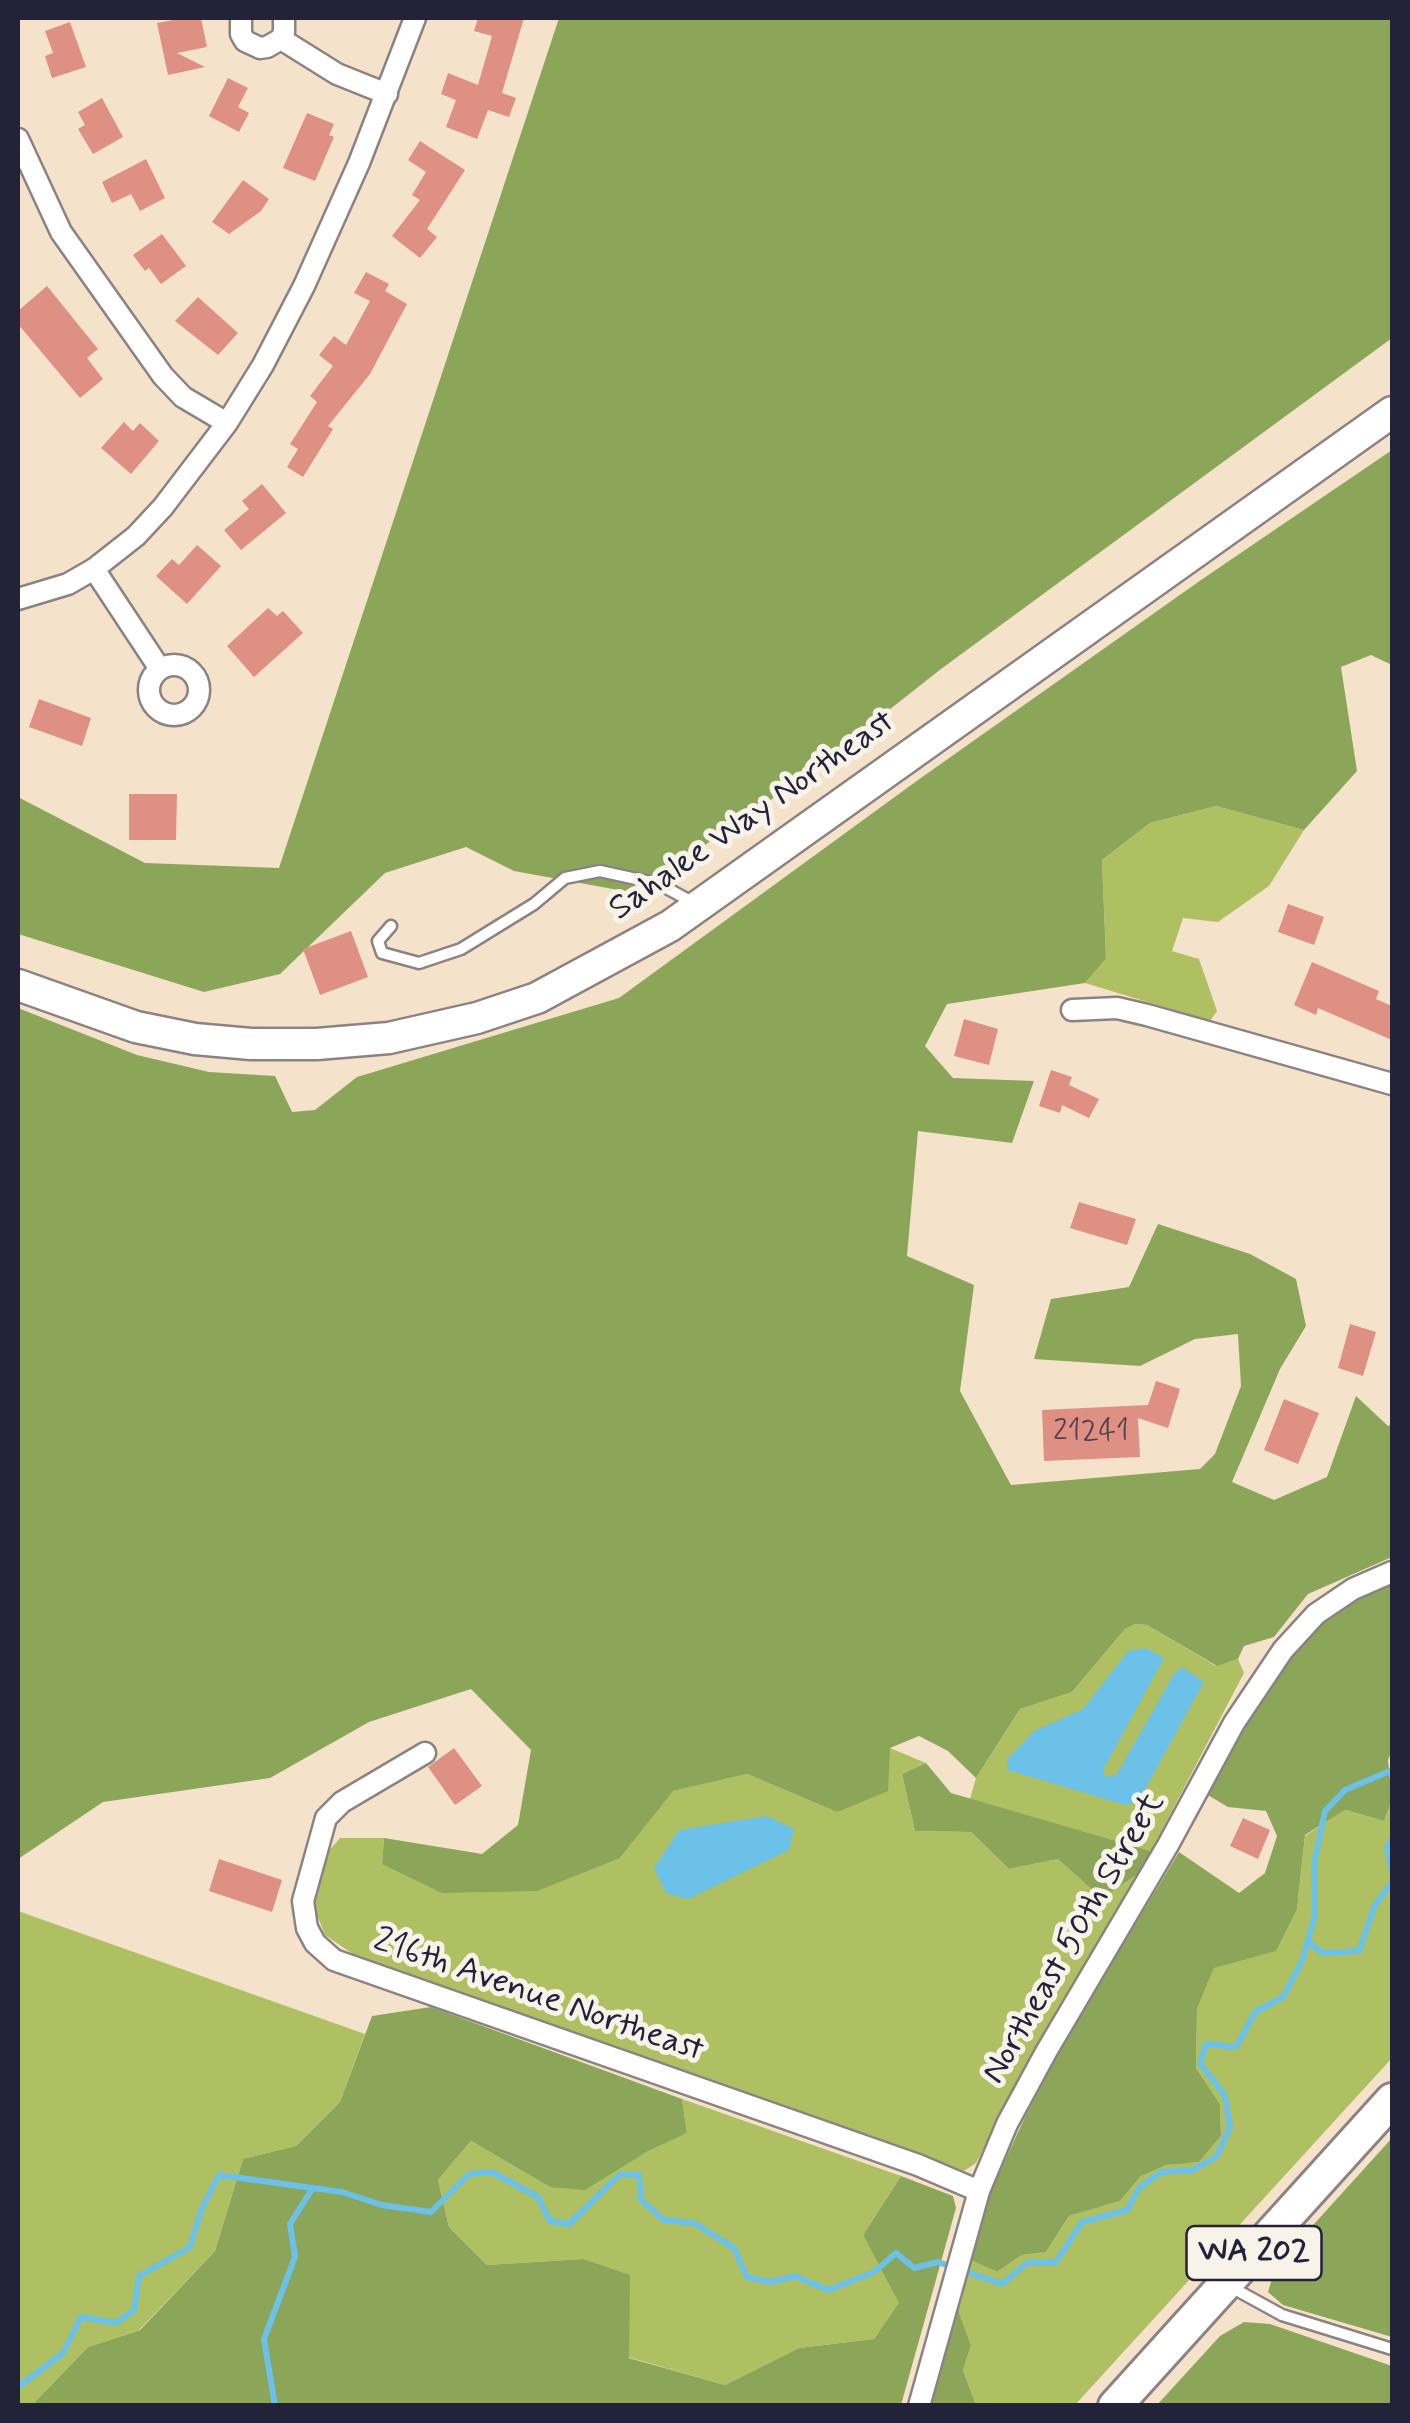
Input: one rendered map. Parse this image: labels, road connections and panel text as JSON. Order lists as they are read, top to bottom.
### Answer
{
  "streets": {
    "main road": ["Sahalee Way Northeast", "WA 202"],
    "street": ["Northeast 50th Street", "216th Avenue Northeast"]
  },
  "crossings": [
    ["Northeast 50th Street", "216th Avenue Northeast"]
  ],
  "house_numbers": ["21241"]
}
